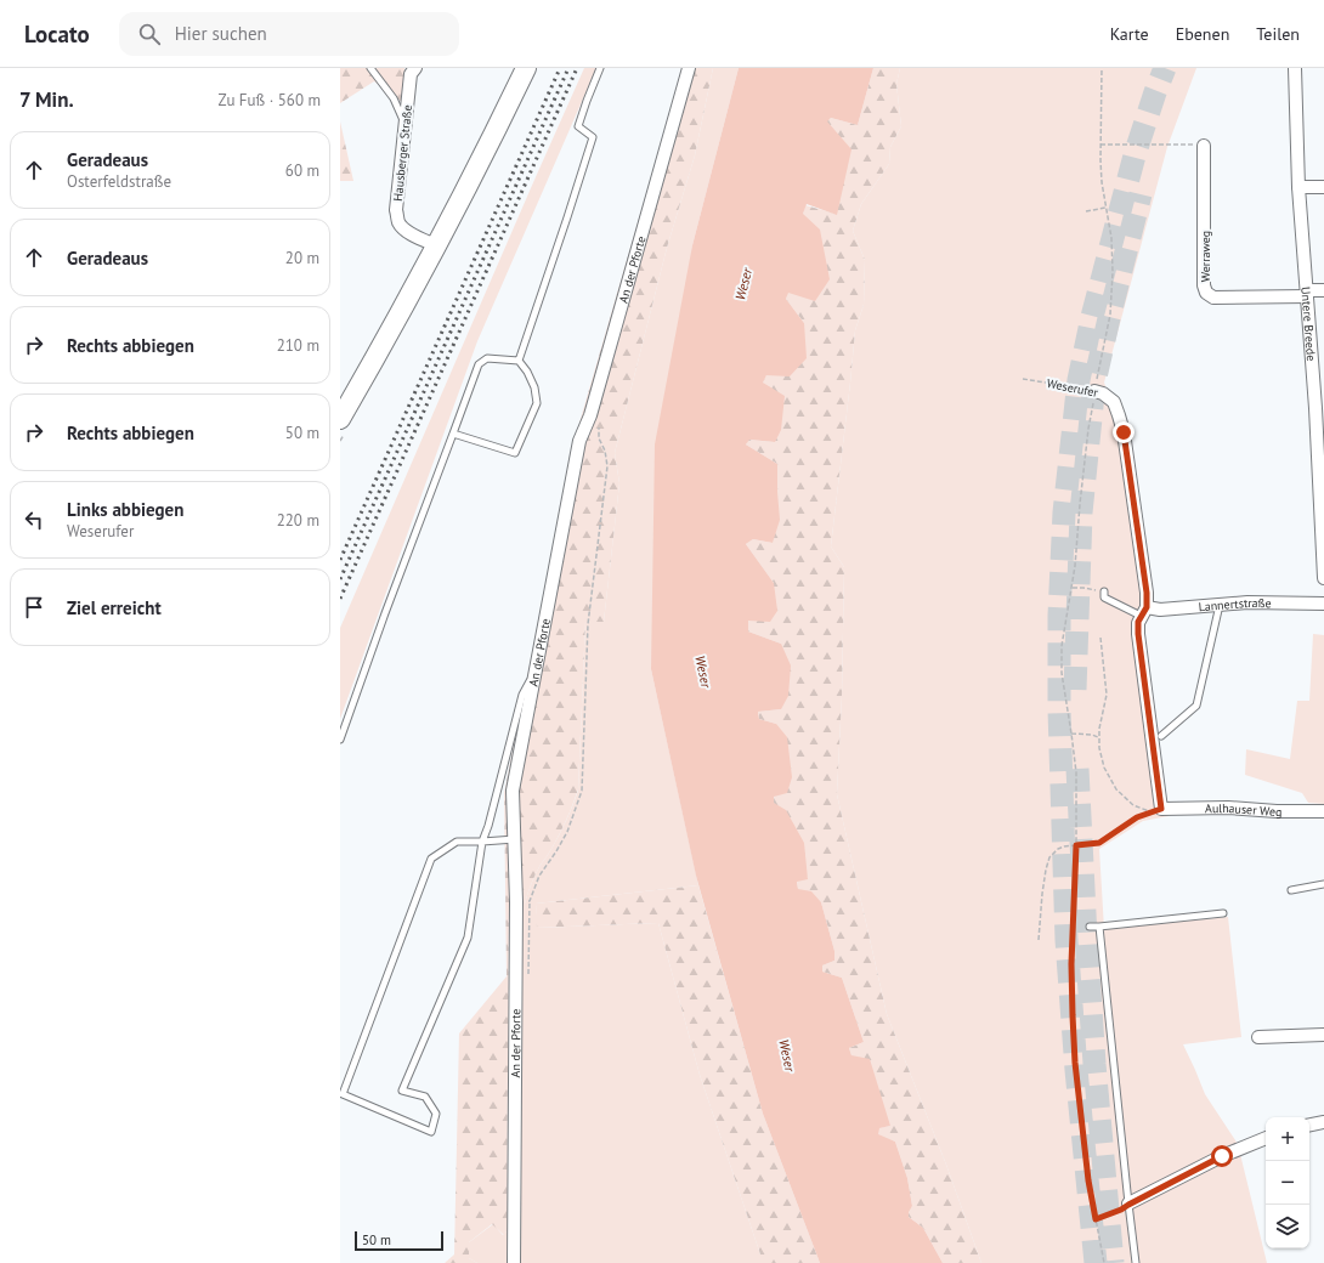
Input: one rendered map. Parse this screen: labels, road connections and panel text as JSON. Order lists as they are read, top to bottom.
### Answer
{
  "streets": {
    "street": [
      "Hausberger Straße",
      "Werraweg",
      "An der Pforte",
      "Untere Breede",
      "Weserufer",
      "Lannertstraße",
      "Aulhauser Weg"
    ]
  },
  "crossings": [
    ["Werraweg", "Untere Breede"],
    ["Weserufer", "Lannertstraße"],
    ["Weserufer", "Aulhauser Weg"]
  ],
  "water": ["Weser"],
  "scale_bar": "50 m",
  "page": {
    "header": "Locato",
    "search": "Hier suchen",
    "nav": ["Karte", "Ebenen", "Teilen"],
    "heading": ["7 Min.", "Zu Fuß · 560 m"],
    "list": [
      ["Geradeaus", "Osterfeldstraße", "60 m"],
      ["Geradeaus", "20 m"],
      ["Rechts abbiegen", "210 m"],
      ["Rechts abbiegen", "50 m"],
      ["Links abbiegen", "Weserufer", "220 m"],
      "Ziel erreicht"
    ],
    "map_buttons": ["+", "−"],
    "scale": "50 m"
  }
}
